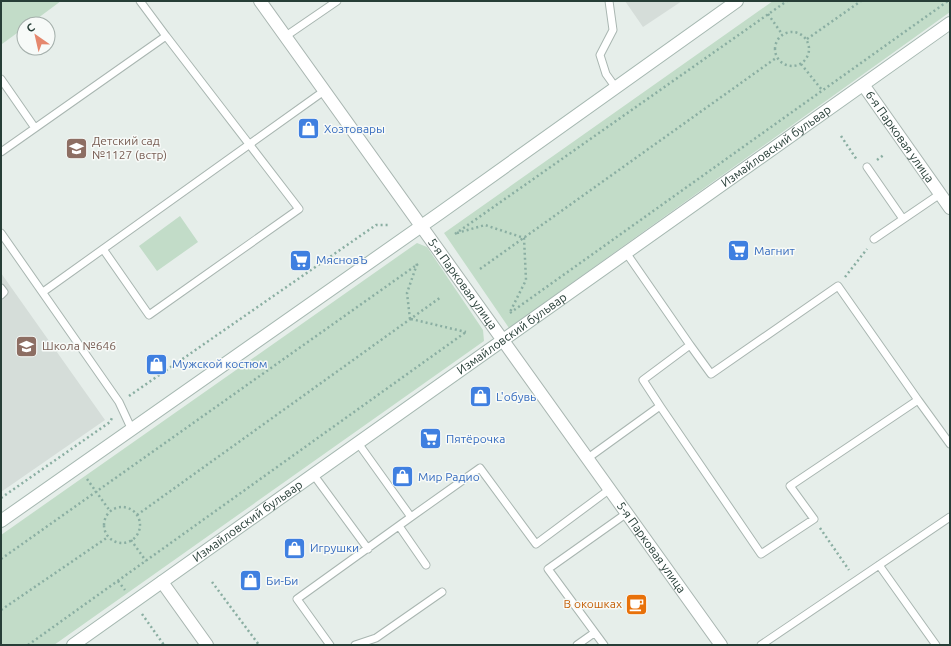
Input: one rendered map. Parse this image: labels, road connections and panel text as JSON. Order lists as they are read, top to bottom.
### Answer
{
  "streets": {
    "street": ["6-я Парковая улица", "Измайловский бульвар", "5-я Парковая улица"]
  },
  "crossings": [
    ["6-я Парковая улица", "Измайловский бульвар"],
    ["Измайловский бульвар", "5-я Парковая улица"]
  ],
  "places": {
    "shop": [
      "Хозтовары",
      "Мужской костюм",
      "L'обувь",
      "Мир Радио",
      "Игрушки",
      "Би-Би"
    ],
    "school or university": ["Детский сад №1127 (встр)", "Школа №646"],
    "supermarket": ["Магнит", "МясновЪ", "Пятёрочка"],
    "cafe": ["В окошках"]
  },
  "north": "top left"
}
